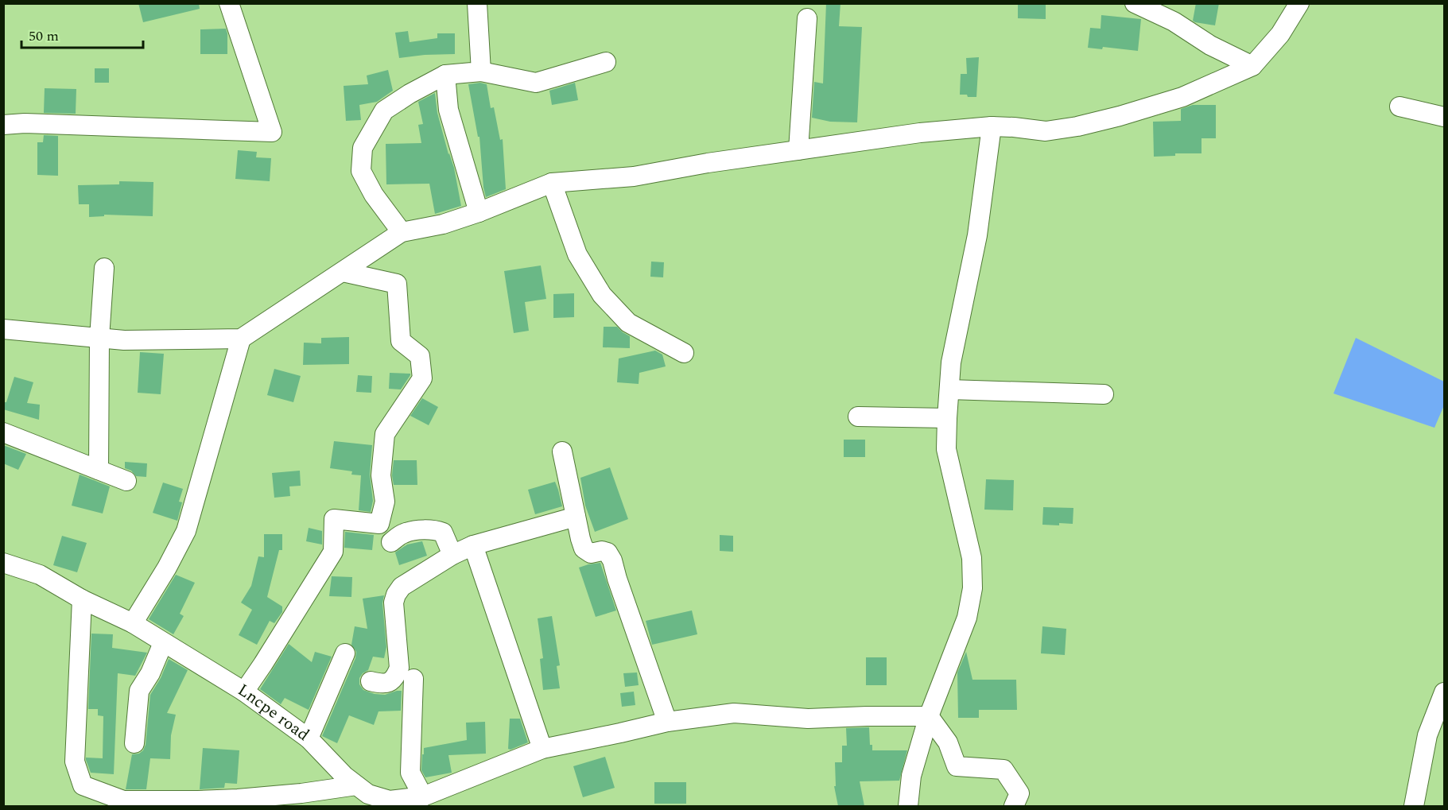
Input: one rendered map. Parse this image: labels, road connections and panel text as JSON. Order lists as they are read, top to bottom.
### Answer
{
  "streets": {
    "street": ["Lncpe road"]
  },
  "scale_bar": "50 m"
}
